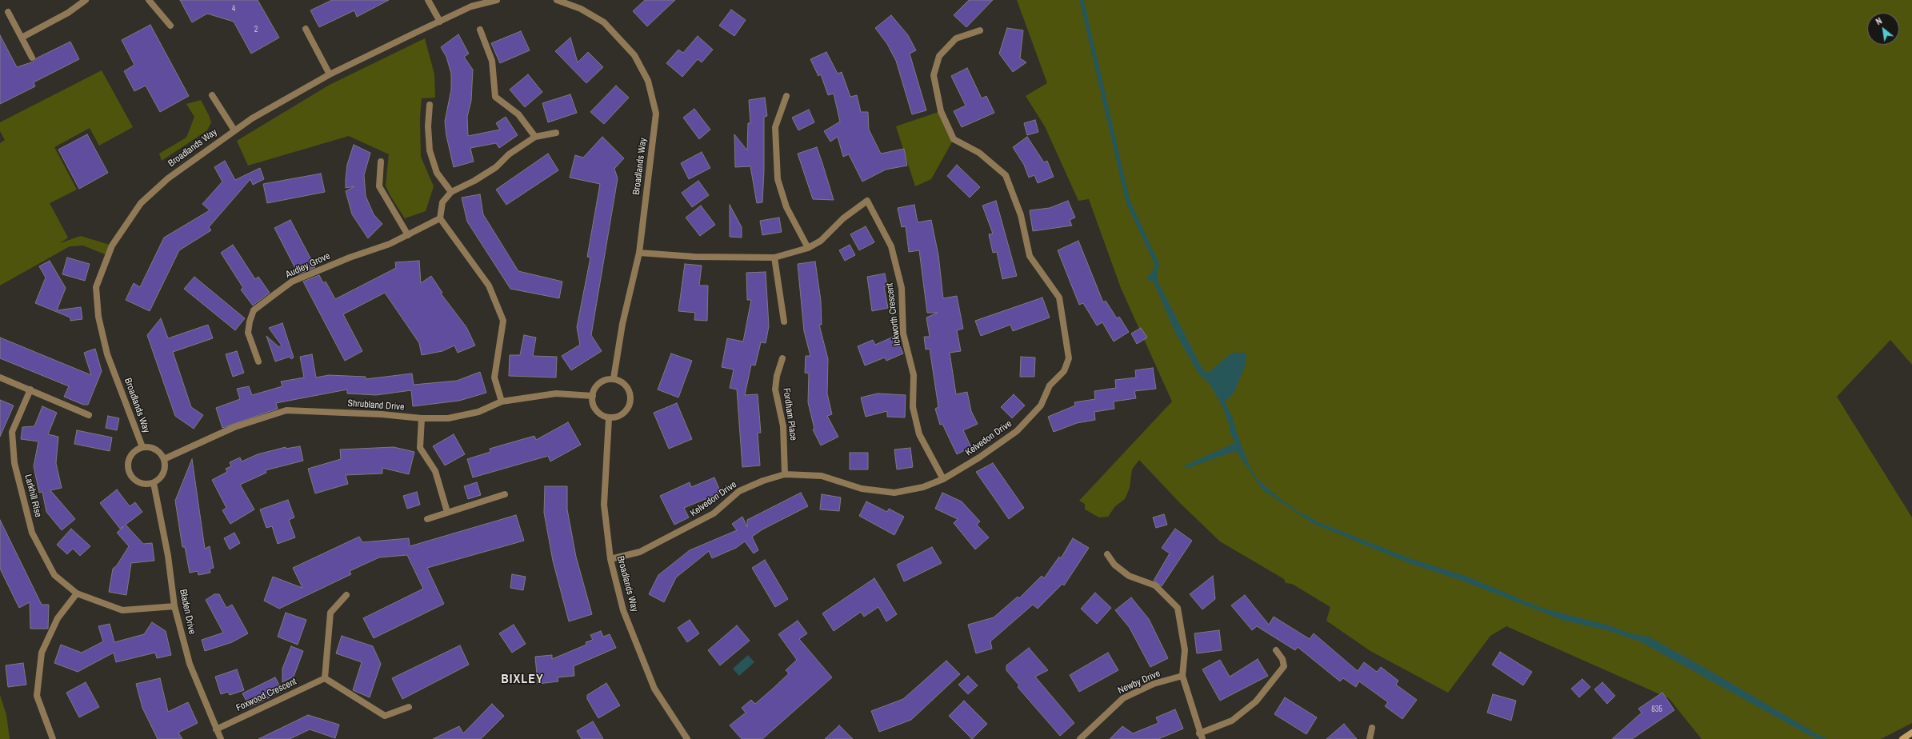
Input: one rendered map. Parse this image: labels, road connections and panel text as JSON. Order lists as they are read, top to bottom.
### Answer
{
  "streets": {
    "street": [
      "Broadlands Way",
      "Audley Grove",
      "Ickworth Crescent",
      "Shrubland Drive",
      "Fordham Place",
      "Kelvedon Drive",
      "Larkhill Rise",
      "Bladen Drive",
      "Newby Drive",
      "Foxwood Crescent"
    ]
  },
  "crossings": [
    ["Broadlands Way", "Ickworth Crescent"],
    ["Broadlands Way", "Shrubland Drive"],
    ["Broadlands Way", "Kelvedon Drive"],
    ["Broadlands Way", "Bladen Drive"],
    ["Ickworth Crescent", "Kelvedon Drive"],
    ["Shrubland Drive", "Bladen Drive"],
    ["Fordham Place", "Kelvedon Drive"],
    ["Larkhill Rise", "Bladen Drive"],
    ["Bladen Drive", "Foxwood Crescent"]
  ],
  "districts": ["BIXLEY"],
  "house_numbers": ["4", "2", "835"],
  "north": "top left"
}
